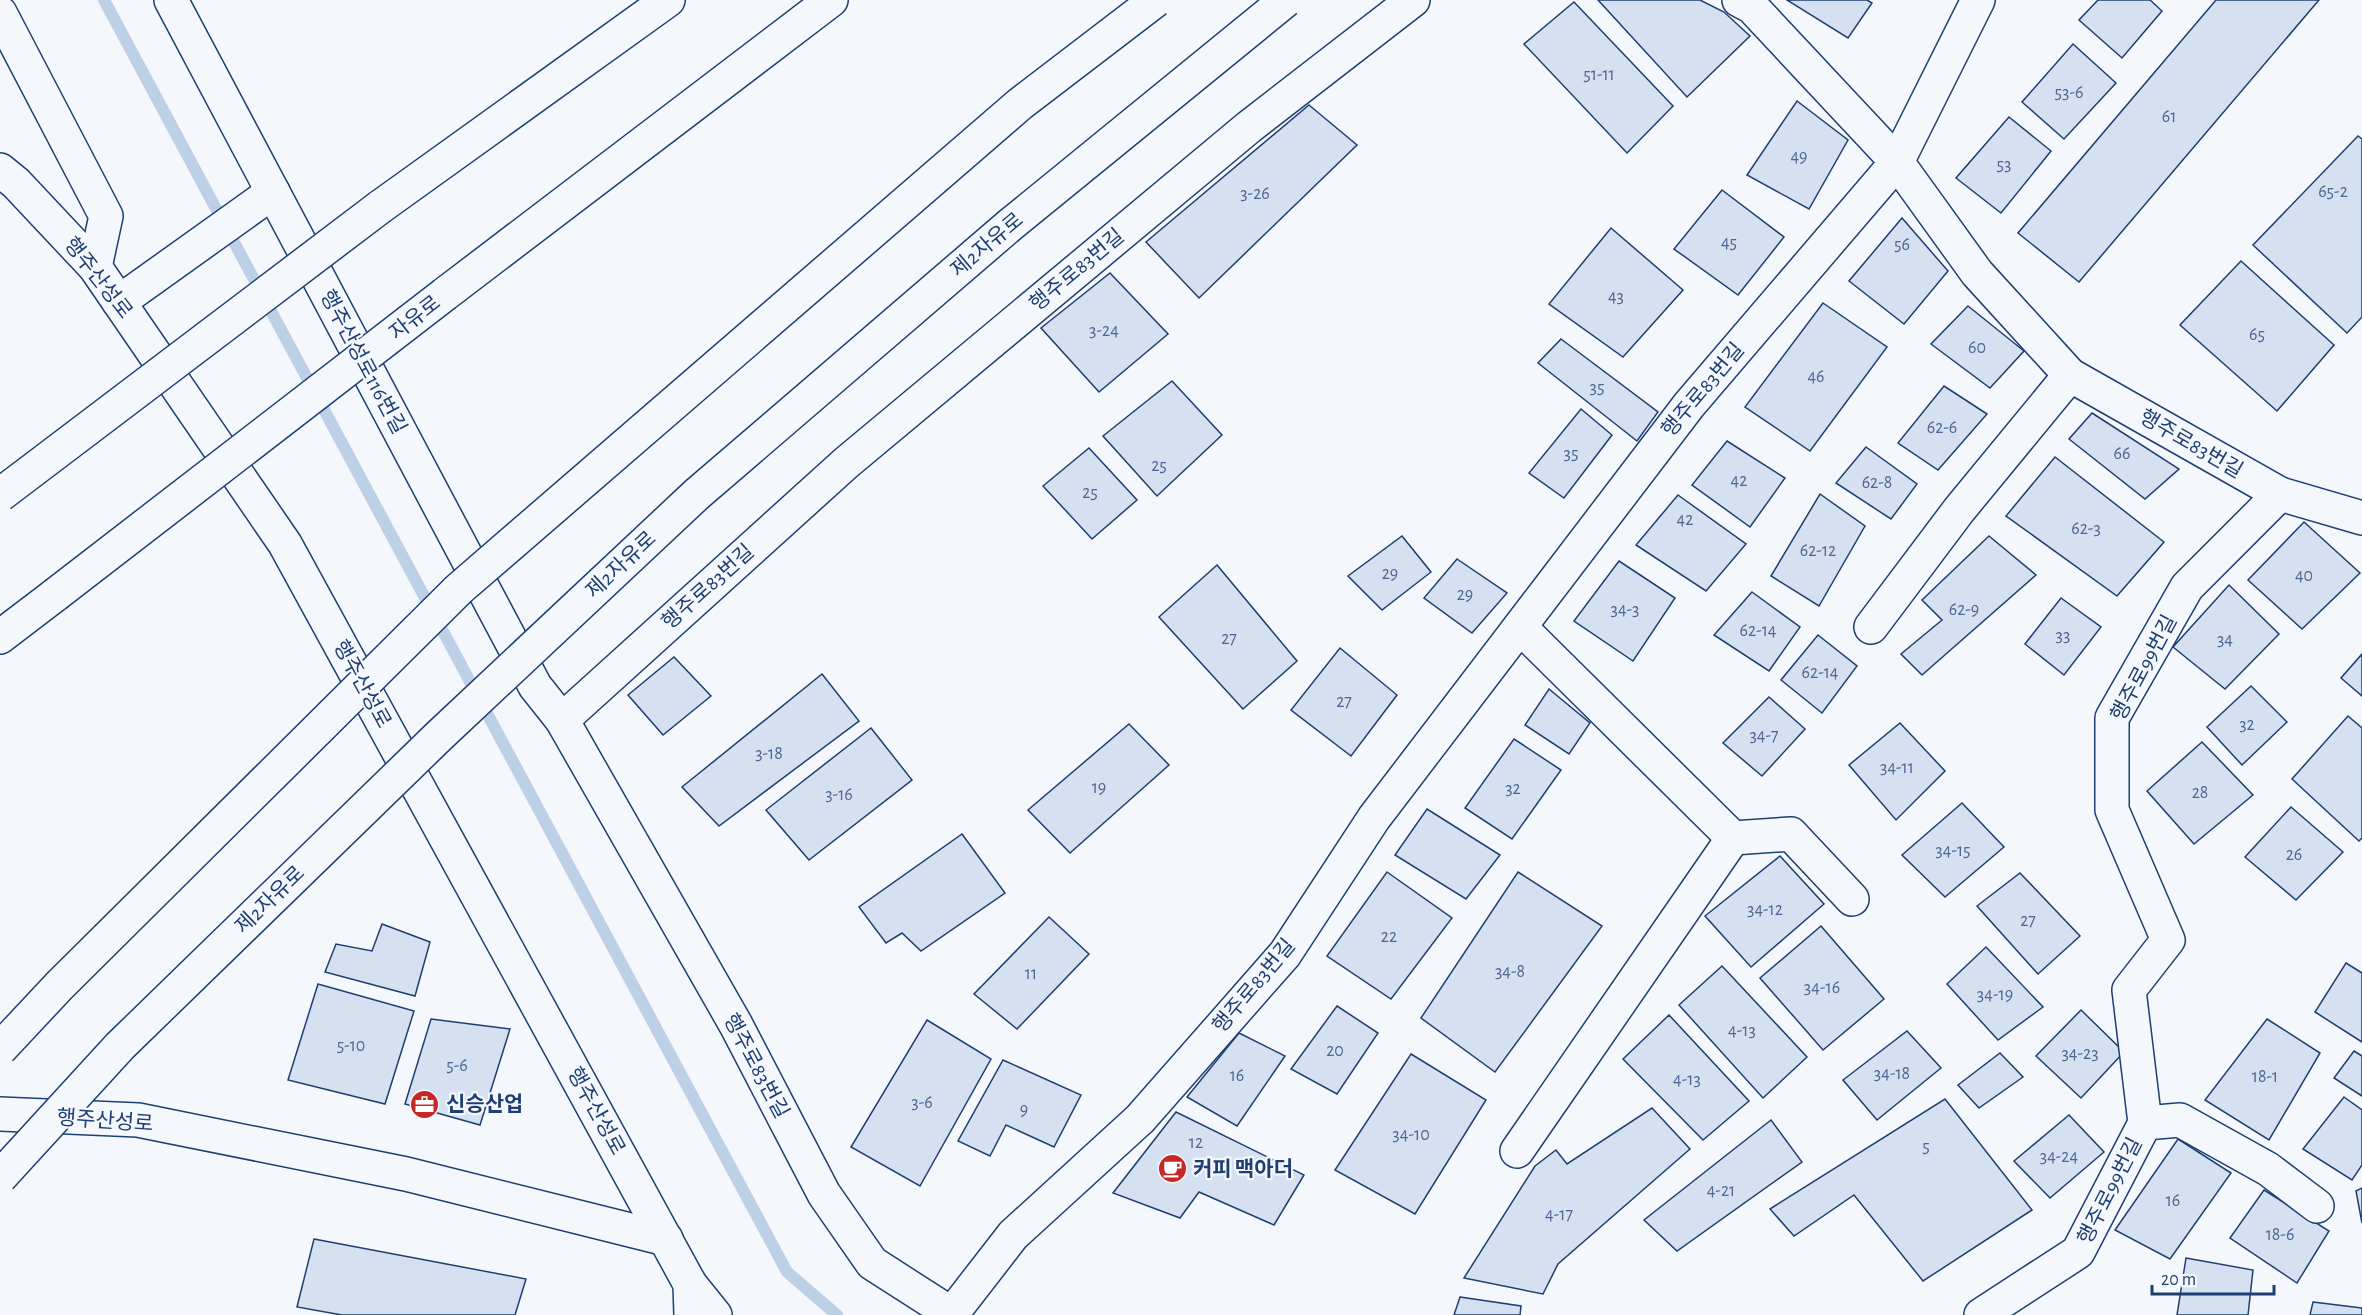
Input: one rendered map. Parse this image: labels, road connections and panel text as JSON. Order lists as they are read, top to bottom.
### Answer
{
  "streets": {
    "main road": [
      "제2자유로",
      "행주로83번길",
      "행주산성로",
      "자유로",
      "행주산성로116번길",
      "행주로99번길"
    ]
  },
  "crossings": [
    ["행주로83번길", "행주산성로116번길"],
    ["행주로83번길", "행주로99번길"]
  ],
  "places": {
    "office": ["신승산업"],
    "cafe": ["커피 맥아더"]
  },
  "house_numbers": [
    "51-11",
    "53-6",
    "61",
    "49",
    "53",
    "65-2",
    "3-26",
    "45",
    "56",
    "43",
    "3-24",
    "65",
    "60",
    "46",
    "35",
    "62-6",
    "35",
    "66",
    "25",
    "42",
    "62-8",
    "25",
    "42",
    "62-3",
    "62-12",
    "29",
    "40",
    "29",
    "34-3",
    "62-9",
    "62-14",
    "33",
    "27",
    "34",
    "62-14",
    "27",
    "32",
    "34-7",
    "3-18",
    "34-11",
    "19",
    "32",
    "28",
    "3-16",
    "34-15",
    "26",
    "34-12",
    "27",
    "22",
    "34-8",
    "11",
    "34-16",
    "34-19",
    "4-13",
    "5-10",
    "20",
    "34-23",
    "5-6",
    "34-18",
    "16",
    "18-1",
    "4-13",
    "3-6",
    "9",
    "34-10",
    "12",
    "5",
    "34-24",
    "4-21",
    "16",
    "4-17",
    "18-6"
  ],
  "scale_bar": "20 m"
}
